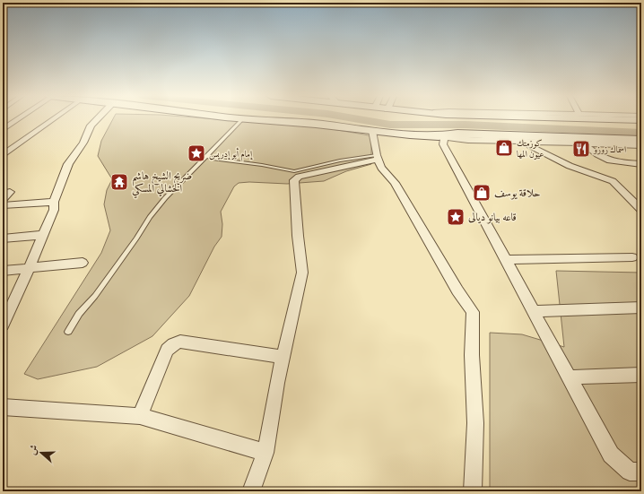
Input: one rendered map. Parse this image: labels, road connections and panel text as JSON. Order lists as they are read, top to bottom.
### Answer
{
  "places": {
    "shop": ["كوزمتك عيون المها", "حلاقة يوسف"],
    "restaurant": ["اسماك زوزو"],
    "place": ["إمام أبو إدريس", "قاعه بيانو ديالى"],
    "temple": ["ضريح الشيخ هاشم الخشالي المسكي"]
  },
  "north": "left"
}
